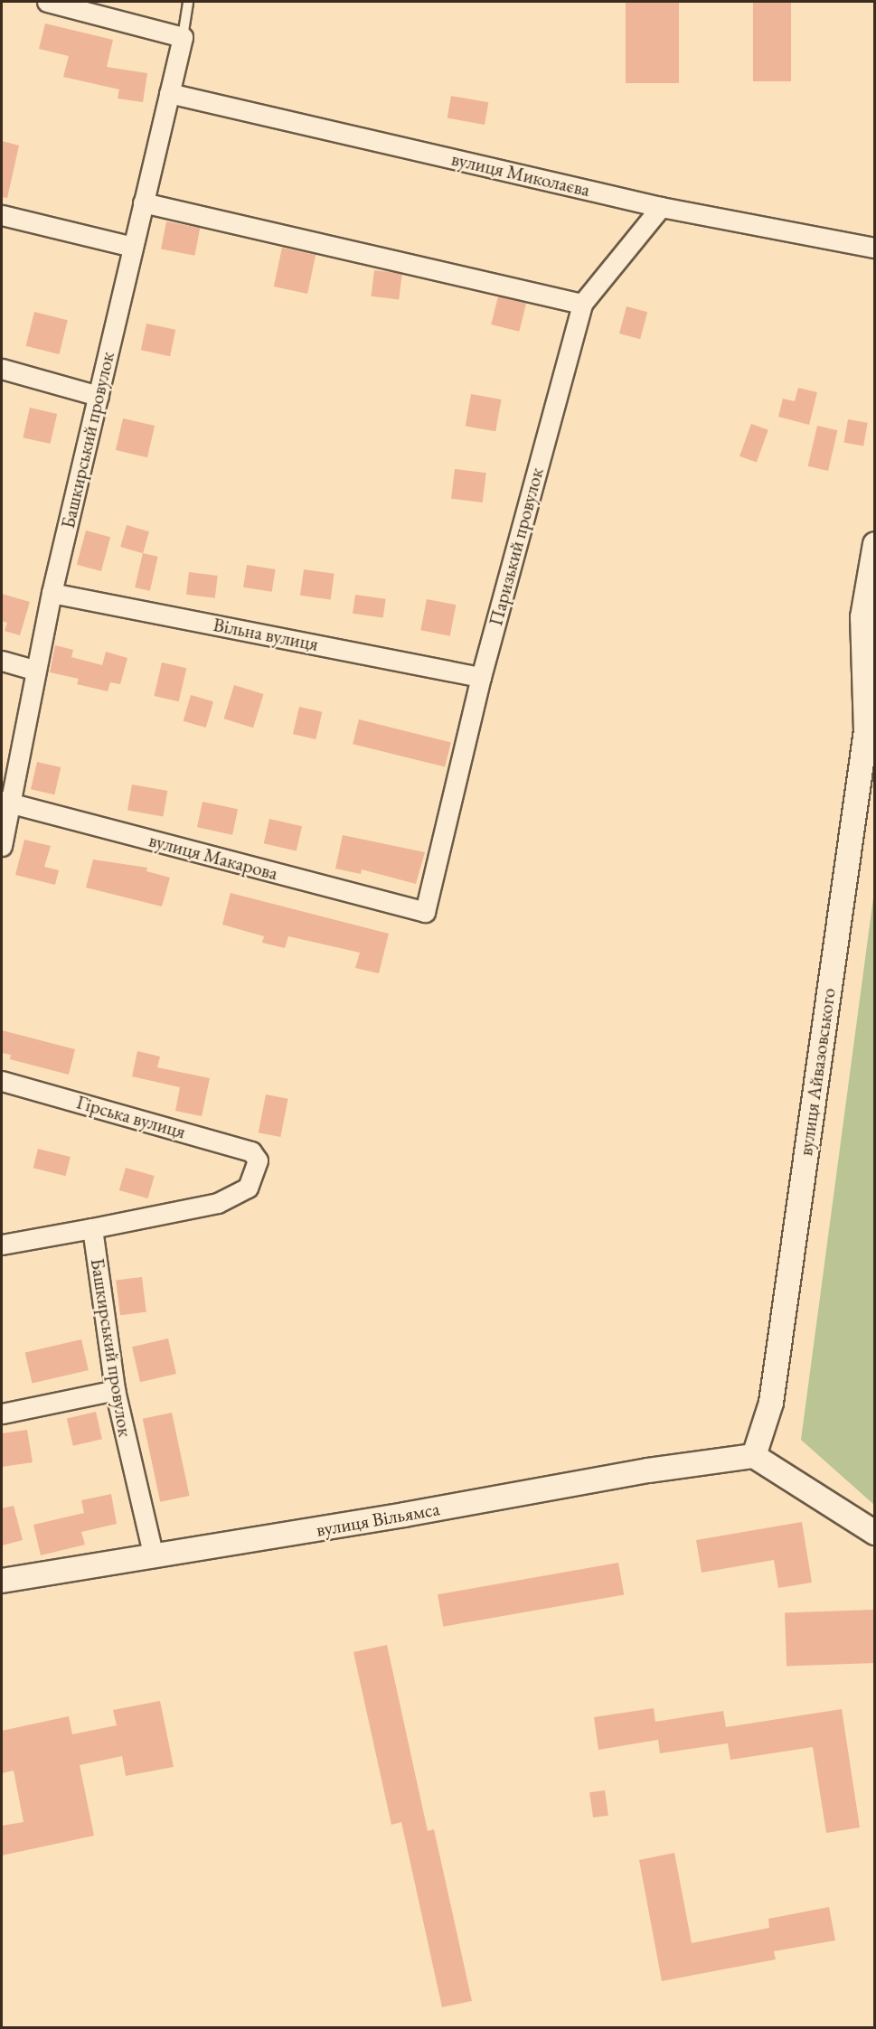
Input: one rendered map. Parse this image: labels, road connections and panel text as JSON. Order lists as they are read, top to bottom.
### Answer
{
  "streets": {
    "street": [
      "вулиця Миколаєва",
      "Башкирський провулок",
      "Паризький провулок",
      "Вільна вулиця",
      "вулиця Макарова",
      "вулиця Айвазовського",
      "Гірська вулиця",
      "вулиця Вільямса"
    ]
  },
  "crossings": [
    ["вулиця Миколаєва", "Башкирський провулок"],
    ["вулиця Миколаєва", "Паризький провулок"],
    ["Башкирський провулок", "Вільна вулиця"],
    ["Башкирський провулок", "вулиця Макарова"],
    ["Башкирський провулок", "Гірська вулиця"],
    ["Башкирський провулок", "вулиця Вільямса"],
    ["Паризький провулок", "Вільна вулиця"],
    ["Паризький провулок", "вулиця Макарова"],
    ["вулиця Айвазовського", "вулиця Вільямса"]
  ]
}
